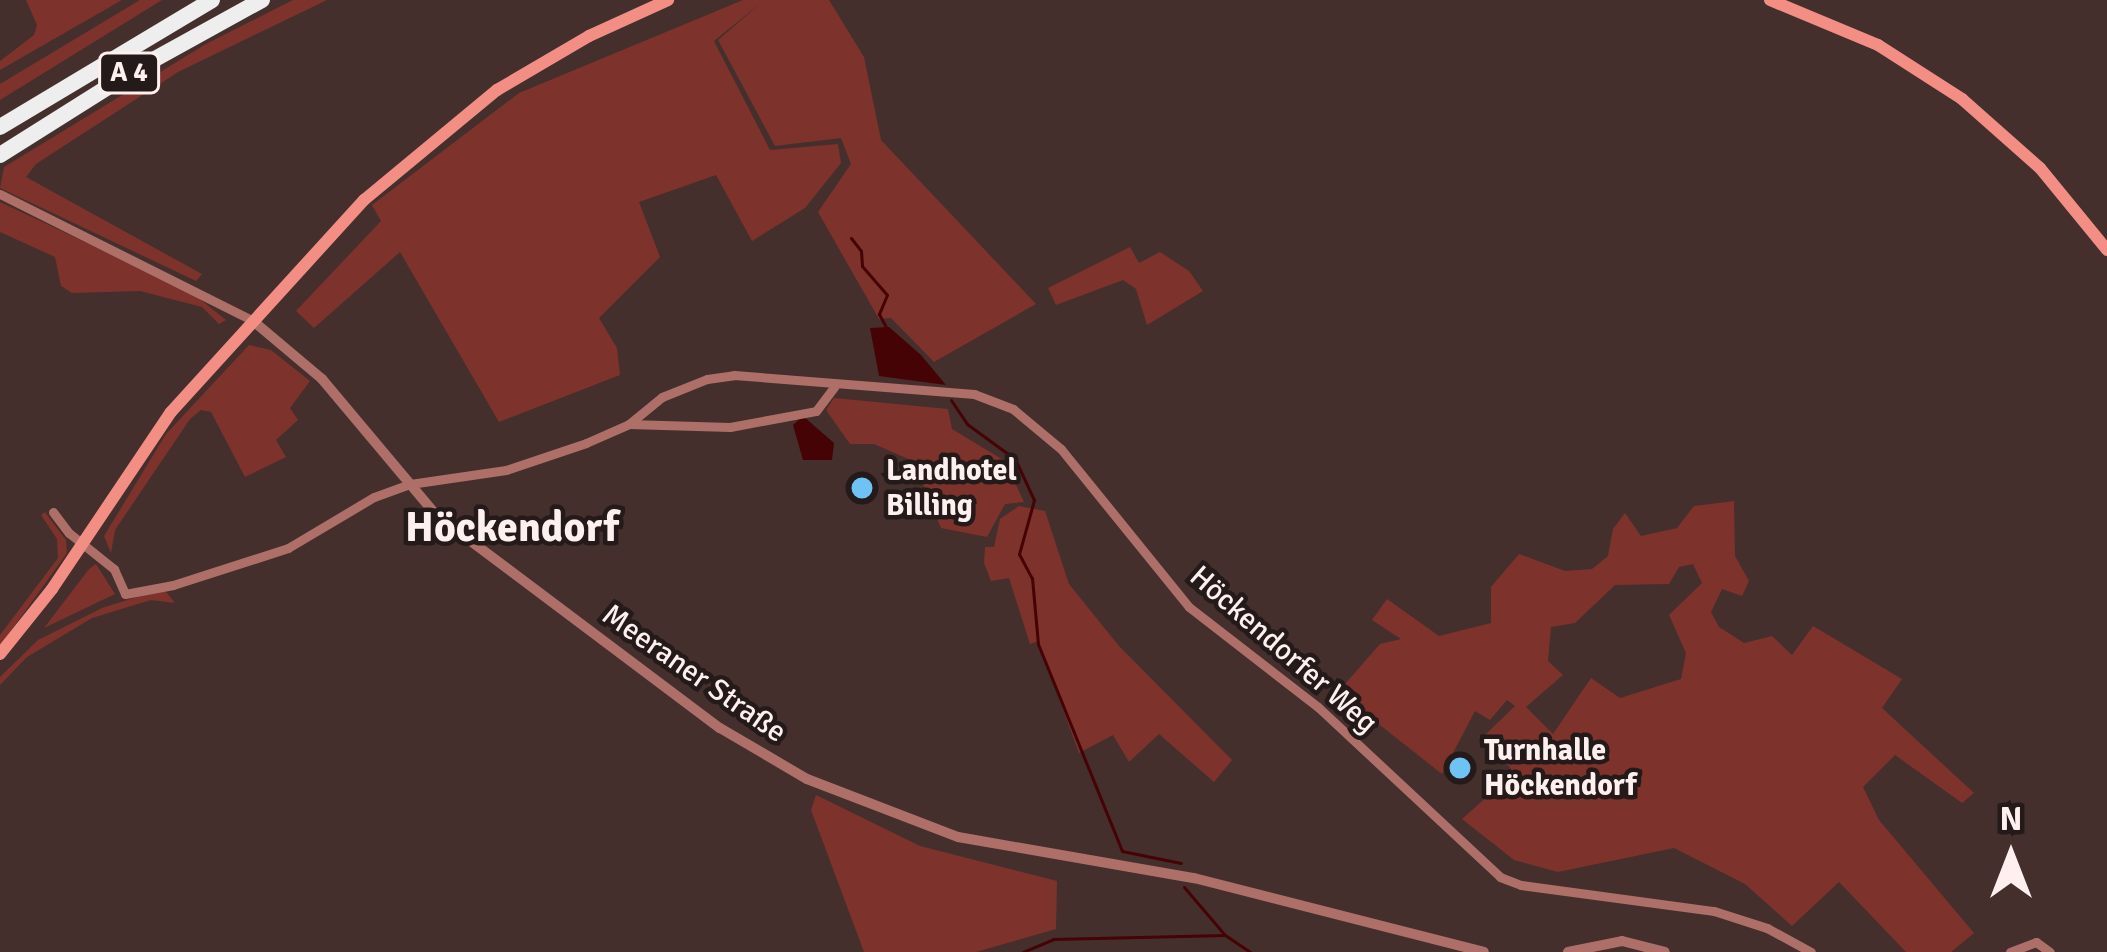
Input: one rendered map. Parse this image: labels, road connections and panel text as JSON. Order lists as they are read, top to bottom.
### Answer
{
  "streets": {
    "highway": ["A 4"],
    "street": ["Höckendorfer Weg", "Meeraner Straße"]
  },
  "crossings": [
    ["Höckendorfer Weg", "Meeraner Straße"]
  ],
  "districts": ["Höckendorf"],
  "places": ["Landhotel Billing", "Turnhalle Höckendorf"],
  "north": "top"
}
